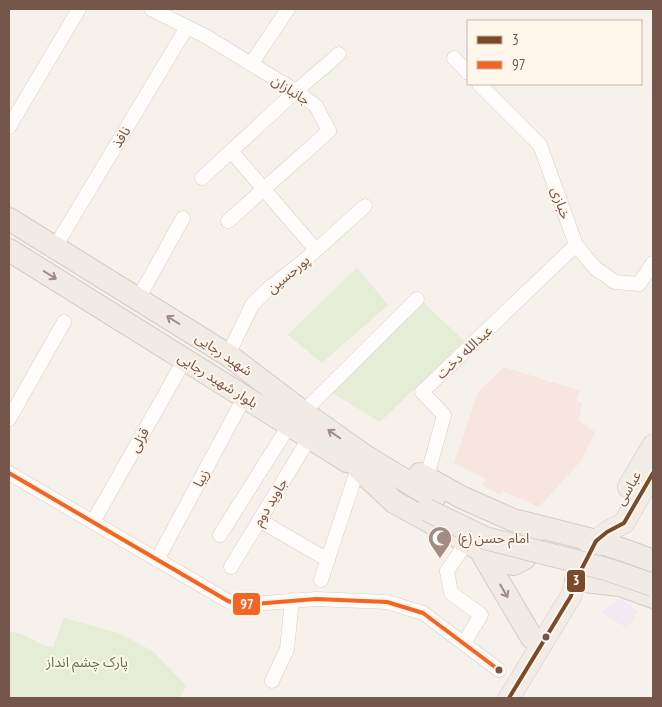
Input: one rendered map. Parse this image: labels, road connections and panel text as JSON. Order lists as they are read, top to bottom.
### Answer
{
  "streets": {
    "highway": ["شهید رجایی", "بلوار شهید رجایی"],
    "main road": ["عباسى"],
    "street": [
      "جانبازان",
      "نافذ",
      "خبازی",
      "پورحسین",
      "عبدالله دخت",
      "قزلی",
      "زیبا",
      "جاوید دوم"
    ]
  },
  "crossings": [
    ["جانبازان", "نافذ"],
    ["نافذ", "شهید رجایی"],
    ["خبازی", "عبدالله دخت"],
    ["پورحسین", "شهید رجایی"],
    ["شهید رجایی", "بلوار شهید رجایی"],
    ["بلوار شهید رجایی", "قزلی"],
    ["بلوار شهید رجایی", "زیبا"],
    ["بلوار شهید رجایی", "جاوید دوم"]
  ],
  "one_way": ["شهید رجایی", "بلوار شهید رجایی"],
  "parks": ["پارک چشم انداز"],
  "places": {
    "mosque": ["امام حسن (ع)"]
  },
  "lines": ["transit line 3", "transit line 97"],
  "legend": ["3", "97"]
}
